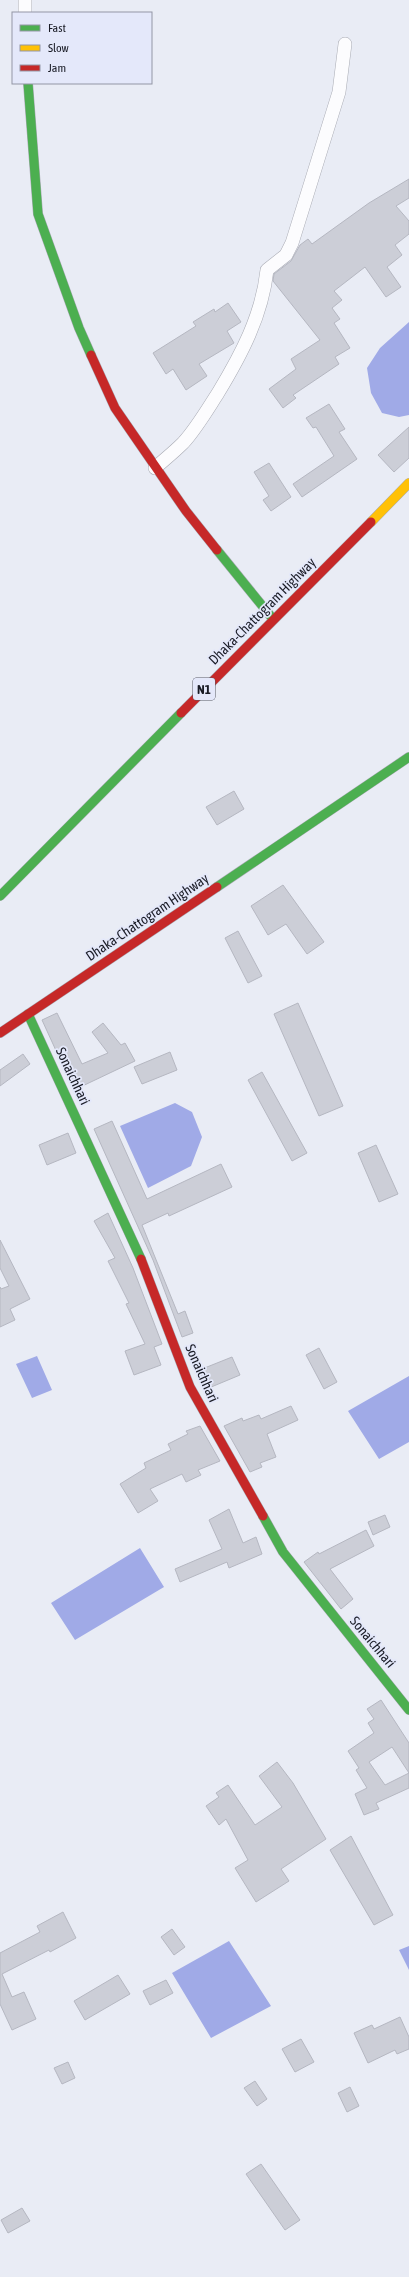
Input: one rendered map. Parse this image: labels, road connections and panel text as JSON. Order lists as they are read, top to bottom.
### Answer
{
  "streets": {
    "main road": ["Dhaka-Chattogram Highway", "N1", "Sonaichhari"]
  },
  "crossings": [
    ["Dhaka-Chattogram Highway", "Sonaichhari"]
  ],
  "legend": ["Fast", "Slow", "Jam"]
}
